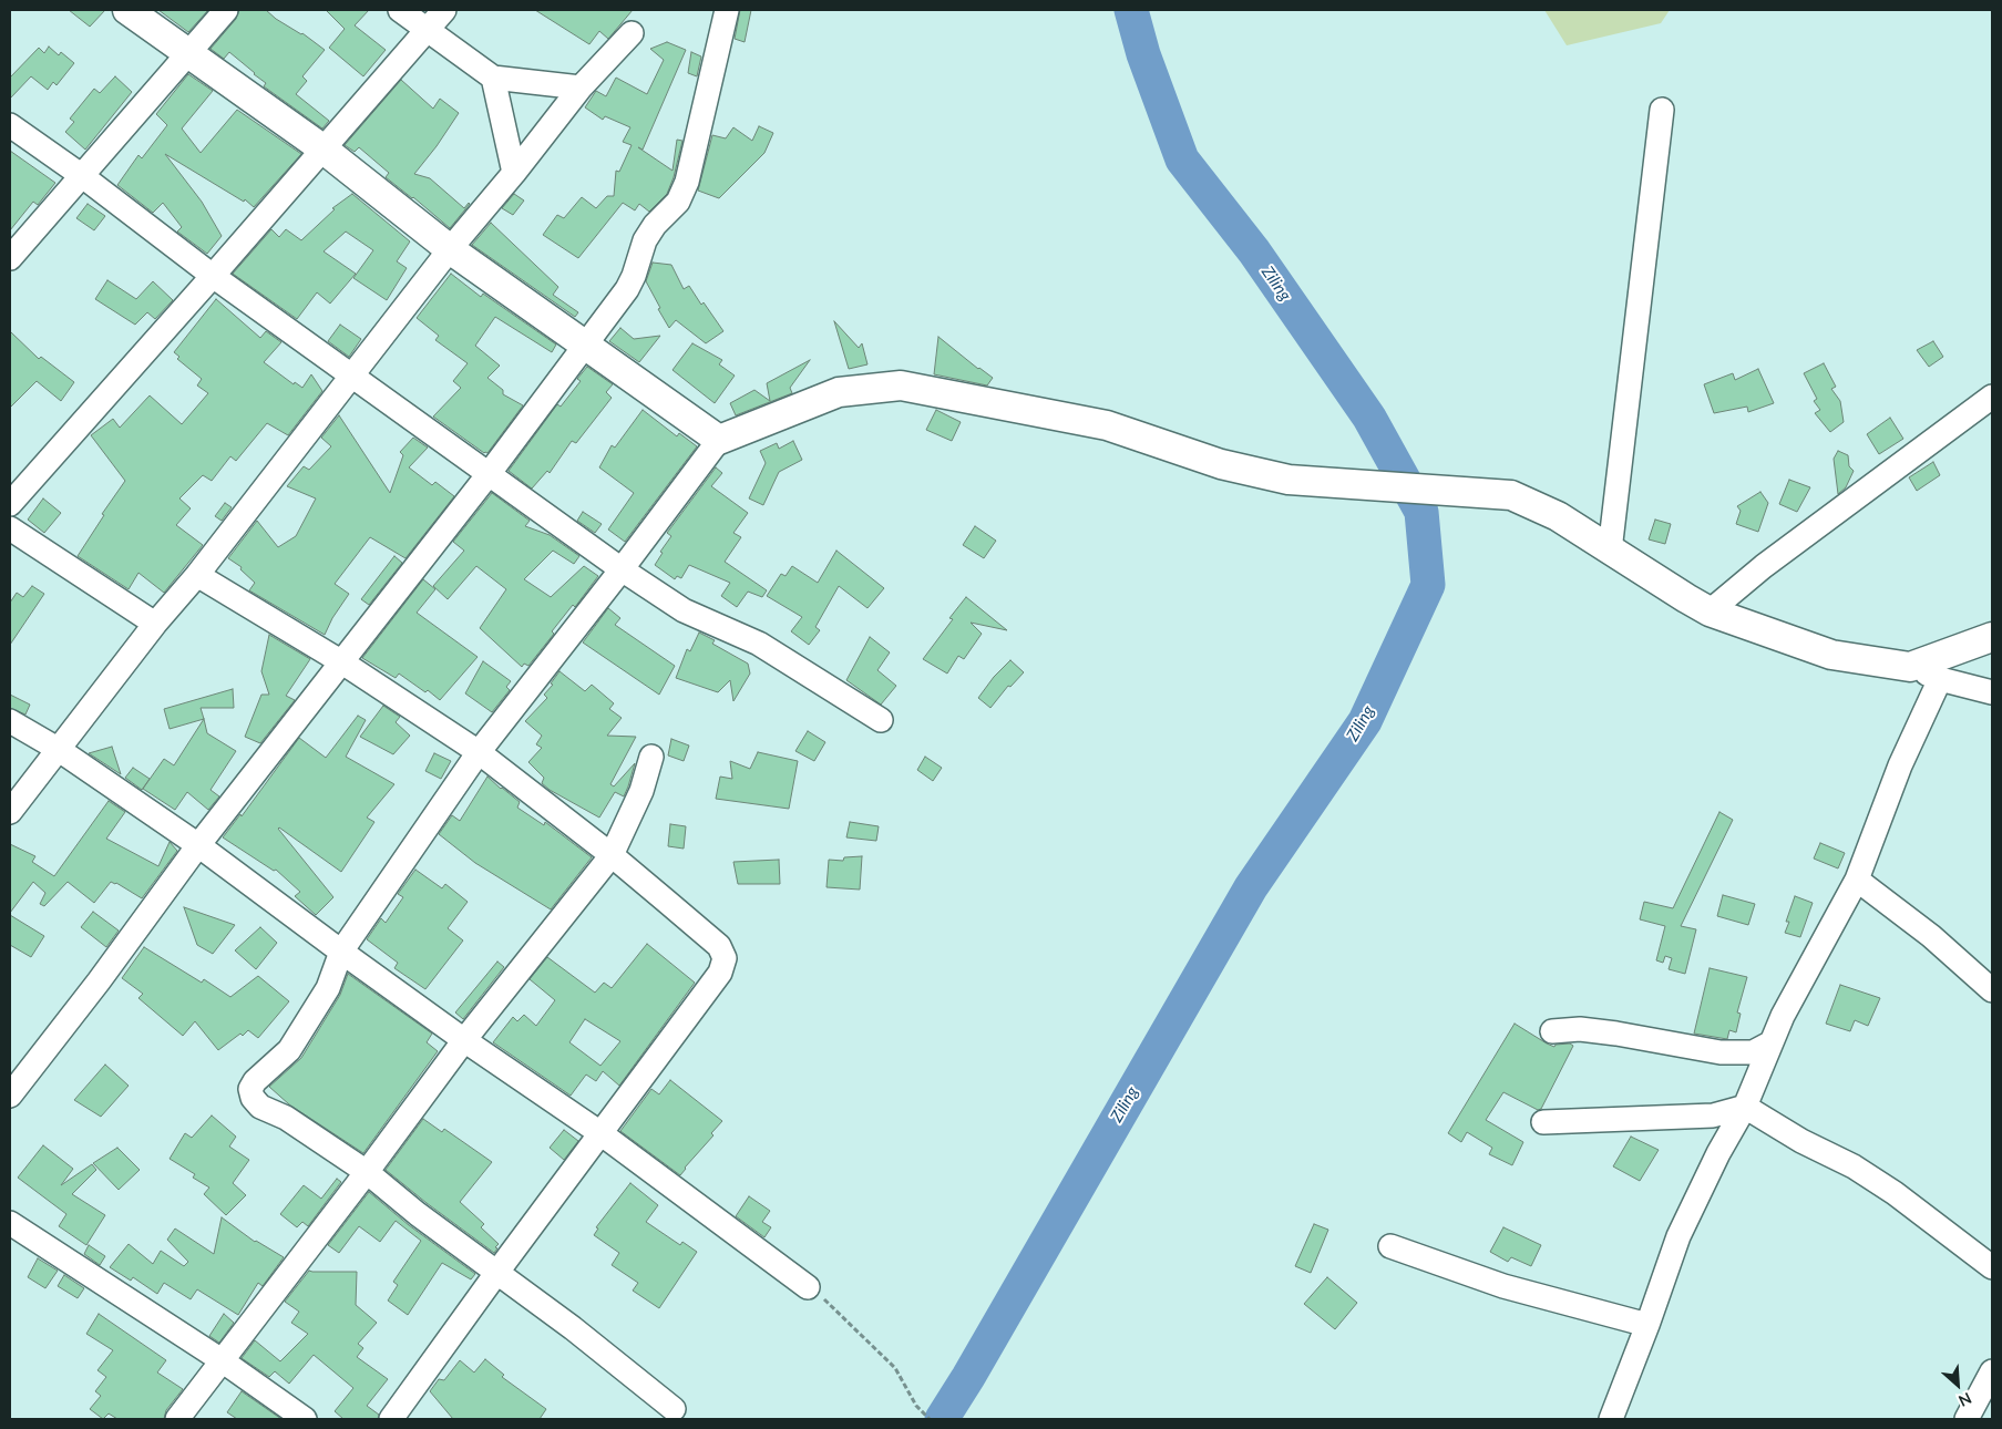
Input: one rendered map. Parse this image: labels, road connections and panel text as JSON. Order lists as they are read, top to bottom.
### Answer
{
  "water": ["Ziling"],
  "north": "bottom right"
}
